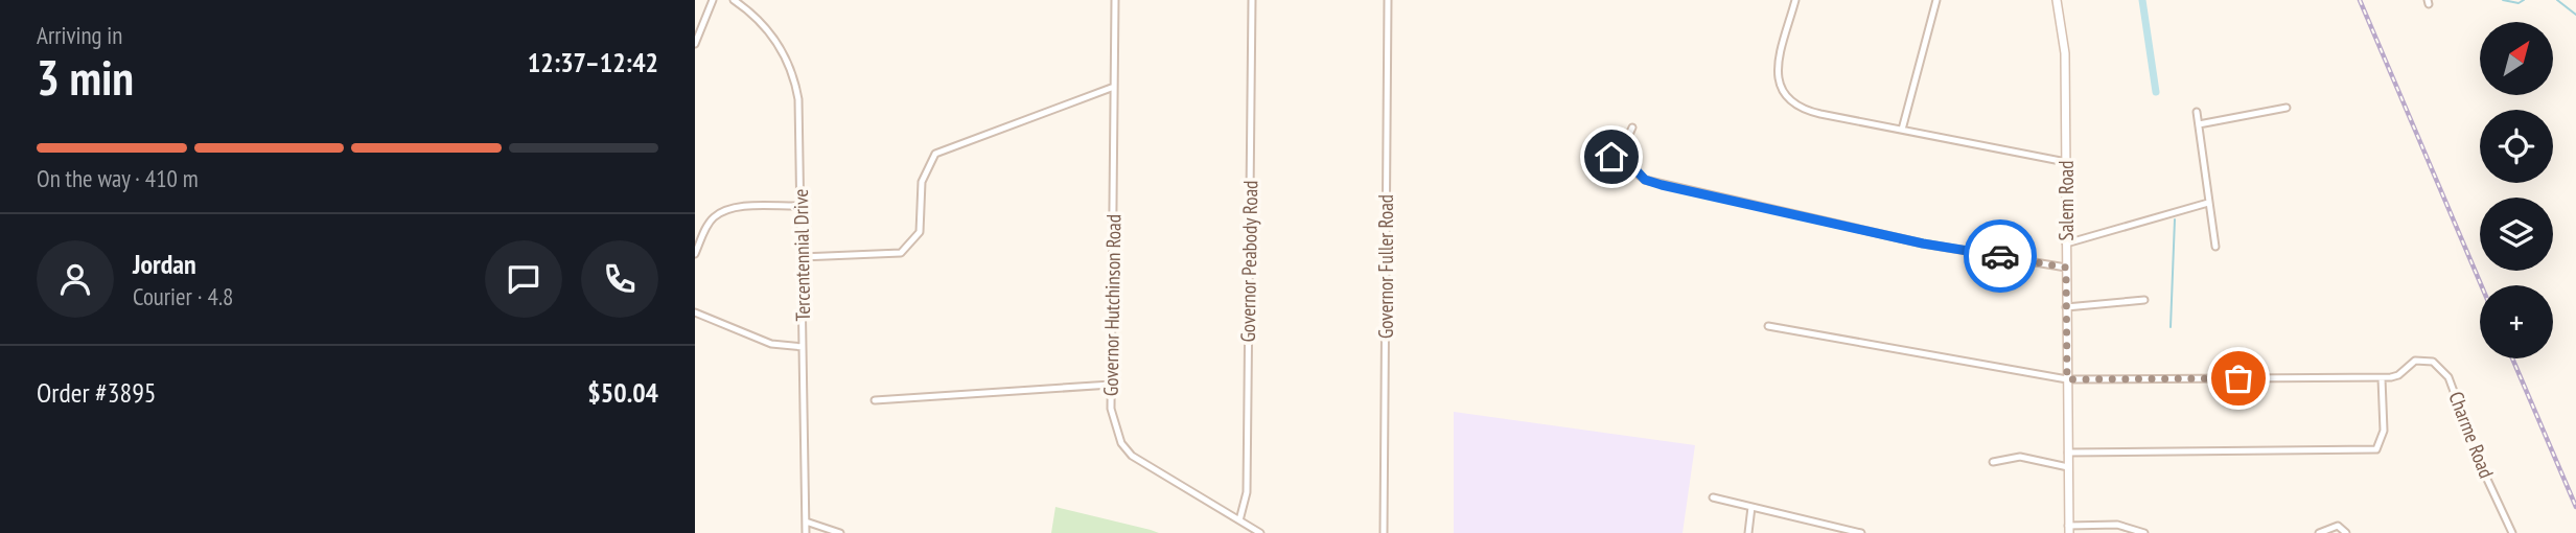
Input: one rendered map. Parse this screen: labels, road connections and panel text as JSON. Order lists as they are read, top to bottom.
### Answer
{
  "streets": {
    "main road": ["Salem Road"],
    "street": [
      "Tercentennial Drive",
      "Governor Peabody Road",
      "Governor Fuller Road",
      "Governor Hutchinson Road",
      "Charme Road"
    ]
  },
  "crossings": [
    ["Salem Road", "Charme Road"],
    ["Governor Peabody Road", "Governor Hutchinson Road"]
  ],
  "north": "top right",
  "page": {
    "heading": ["3 min", "Arriving in", "12:37–12:42"],
    "panel": [
      "Jordan",
      "Courier · 4.8",
      "Order #3895",
      "$50.04"
    ],
    "map_buttons": "+",
    "bar": "On the way · 410 m"
  }
}
